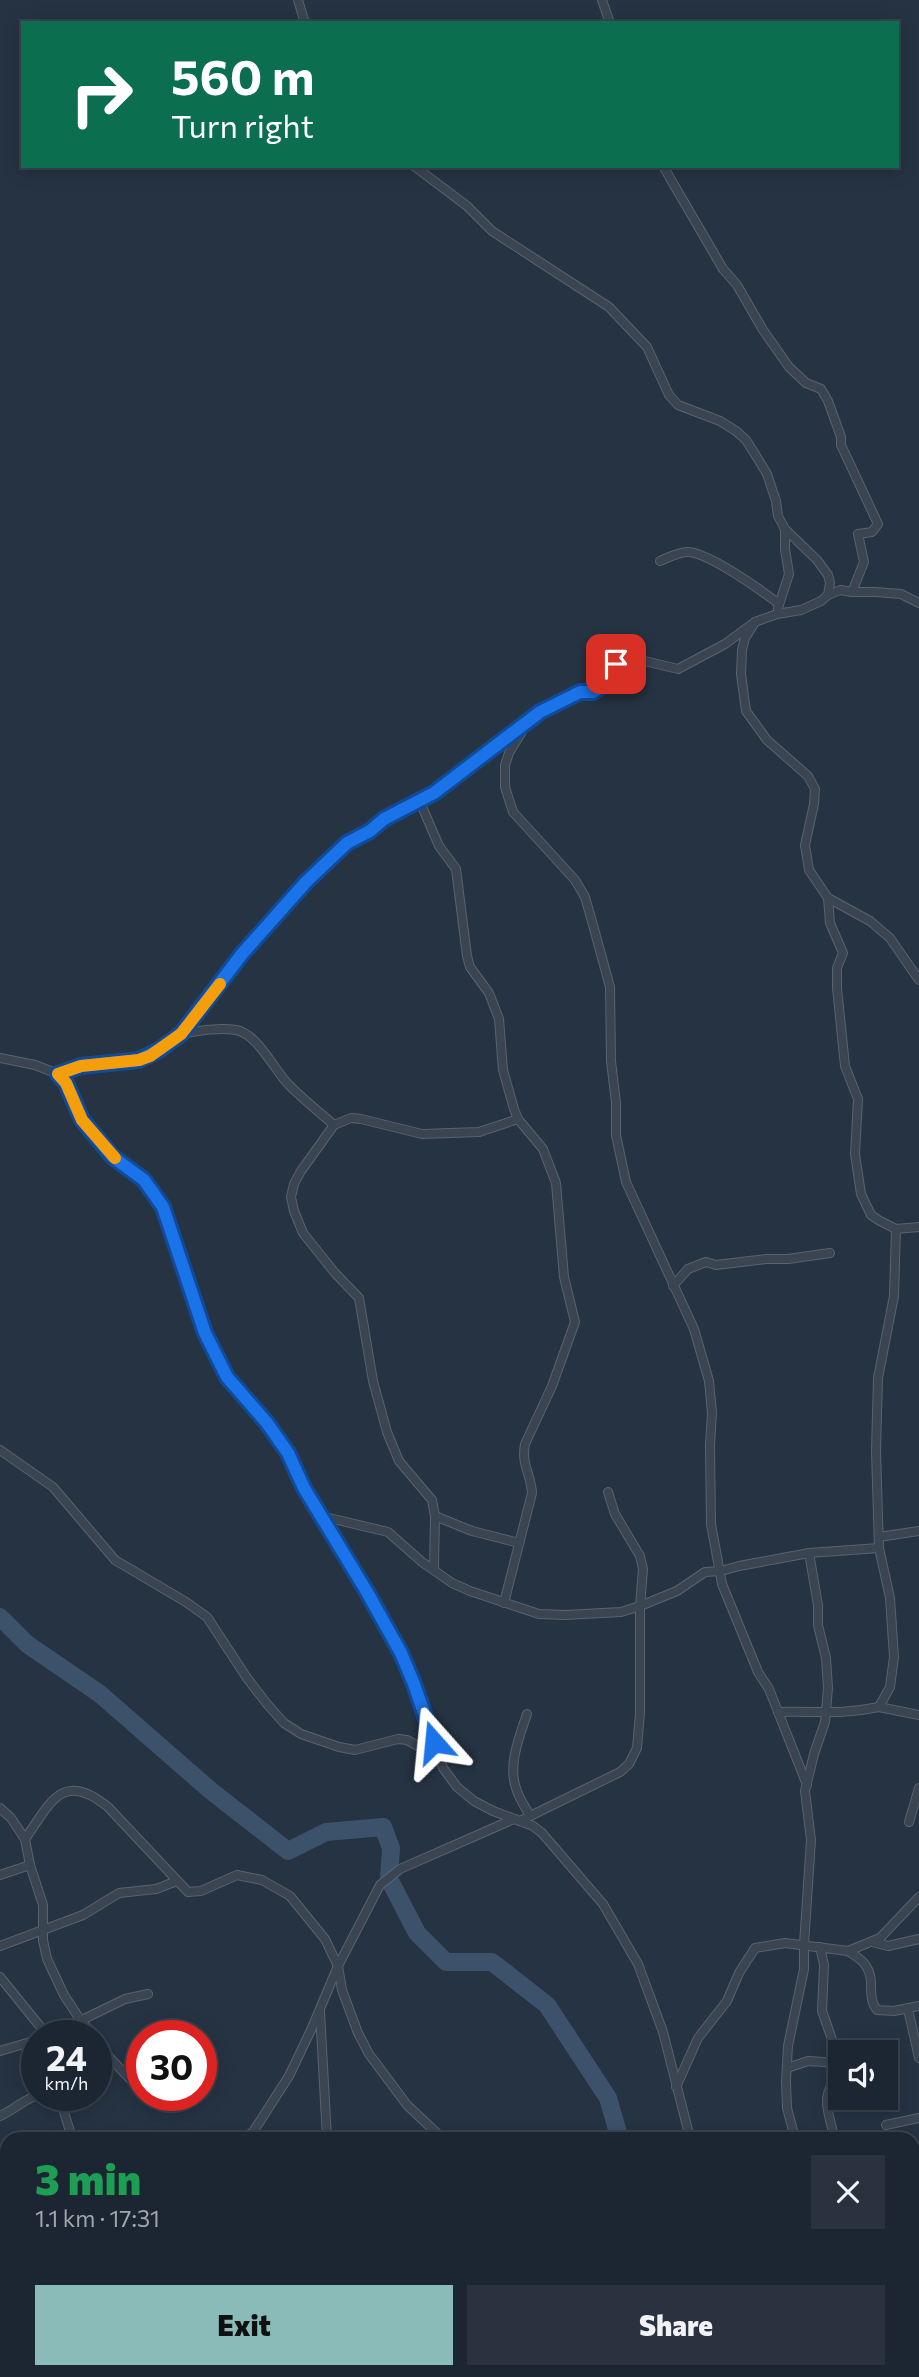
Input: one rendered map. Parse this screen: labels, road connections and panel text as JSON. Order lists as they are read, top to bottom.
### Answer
{
  "page": {
    "turn": ["560 m", "Turn right"],
    "speed": "24 km/h",
    "limit": "30",
    "heading": ["3 min", "1.1 km · 17:31"],
    "buttons": ["Exit", "Share"]
  }
}
